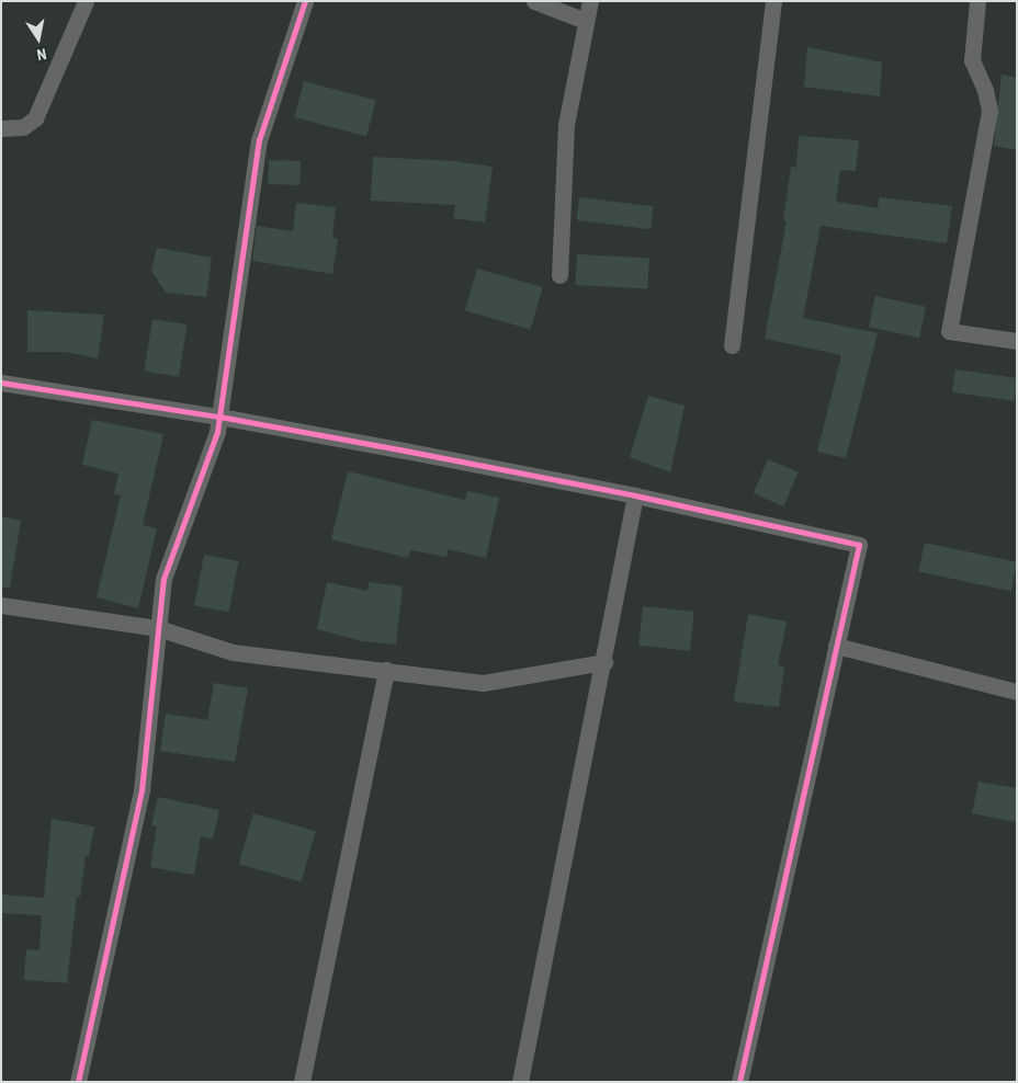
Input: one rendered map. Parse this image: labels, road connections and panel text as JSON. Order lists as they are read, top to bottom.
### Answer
{
  "north": "bottom"
}
